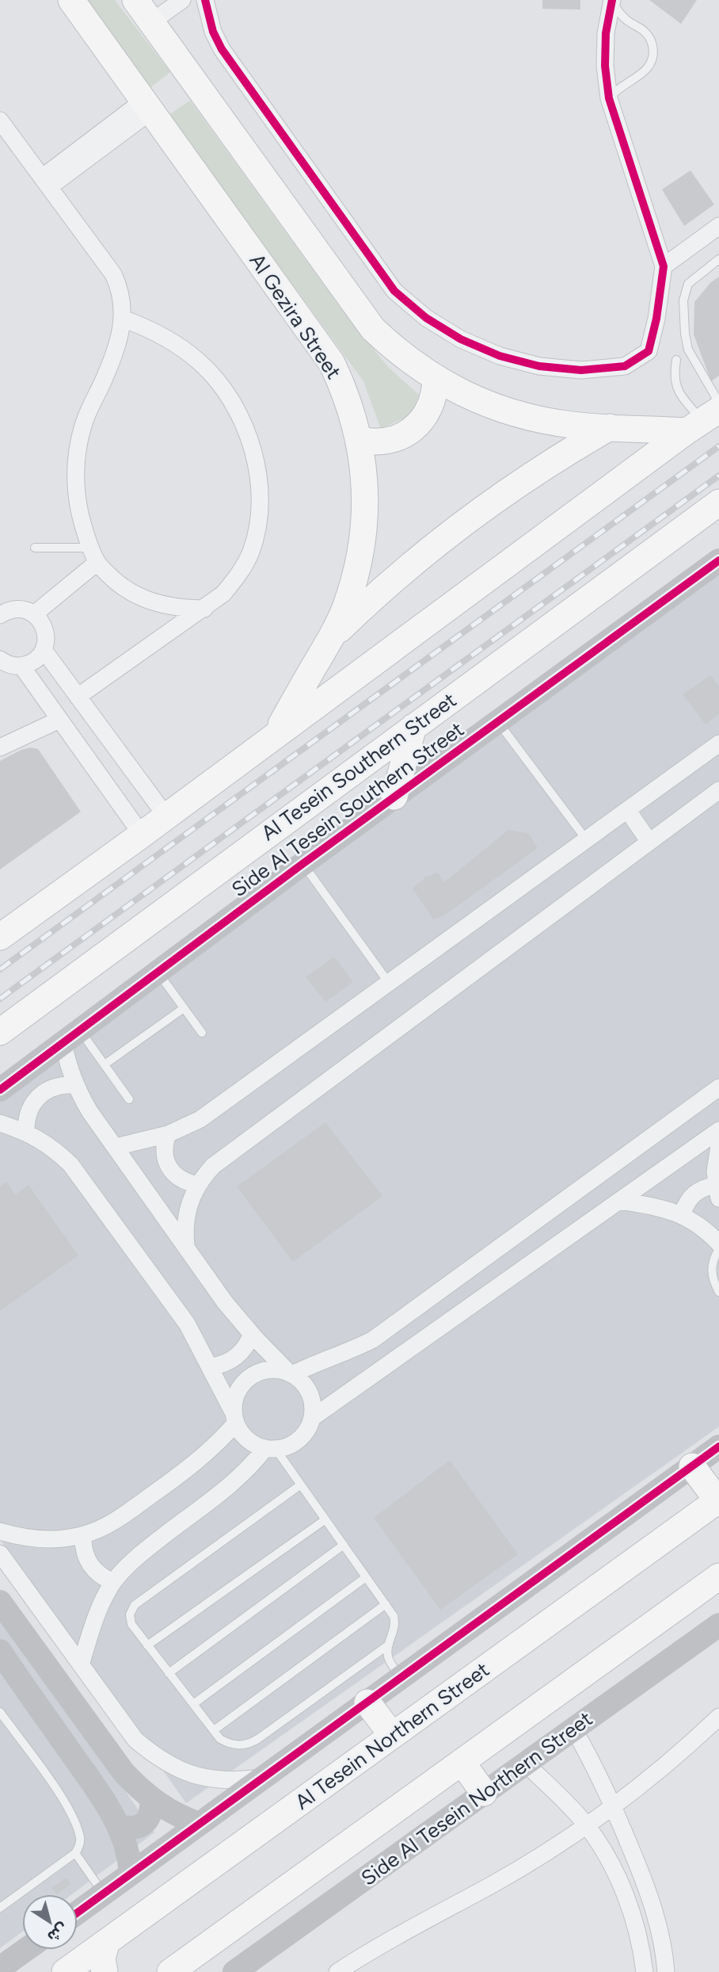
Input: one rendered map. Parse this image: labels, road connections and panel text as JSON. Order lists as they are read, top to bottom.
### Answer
{
  "streets": {
    "main road": ["Al Gezira Street", "Al Tesein Southern Street", "Al Tesein Northern Street"],
    "street": ["Side Al Tesein Southern Street", "Side Al Tesein Northern Street"]
  },
  "north": "bottom right"
}
